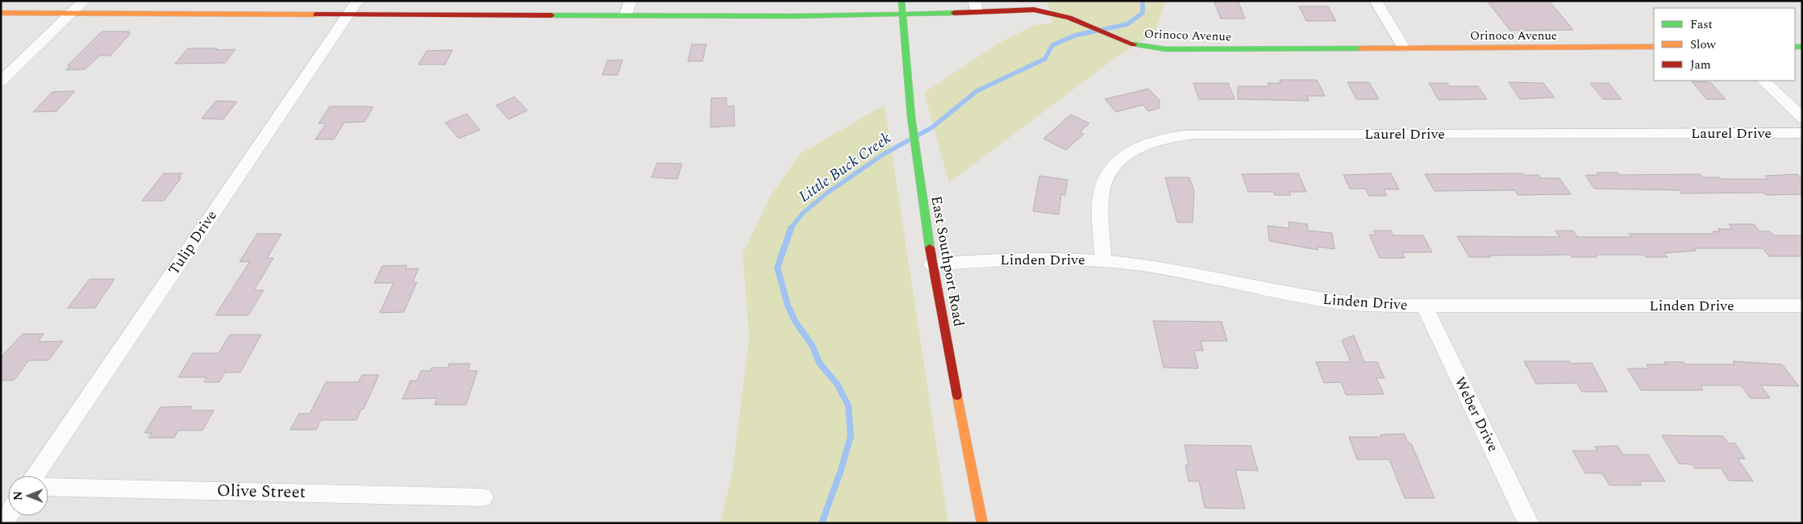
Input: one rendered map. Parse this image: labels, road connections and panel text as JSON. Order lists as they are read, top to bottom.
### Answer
{
  "streets": {
    "street": [
      "Orinoco Avenue",
      "Laurel Drive",
      "Tulip Drive",
      "Linden Drive",
      "East Southport Road",
      "Weber Drive",
      "Olive Street"
    ]
  },
  "crossings": [
    ["Orinoco Avenue", "Tulip Drive"],
    ["Orinoco Avenue", "East Southport Road"],
    ["Laurel Drive", "Linden Drive"],
    ["Linden Drive", "East Southport Road"],
    ["Linden Drive", "Weber Drive"]
  ],
  "water": ["Little Buck Creek"],
  "legend": ["Fast", "Slow", "Jam"],
  "north": "left"
}
